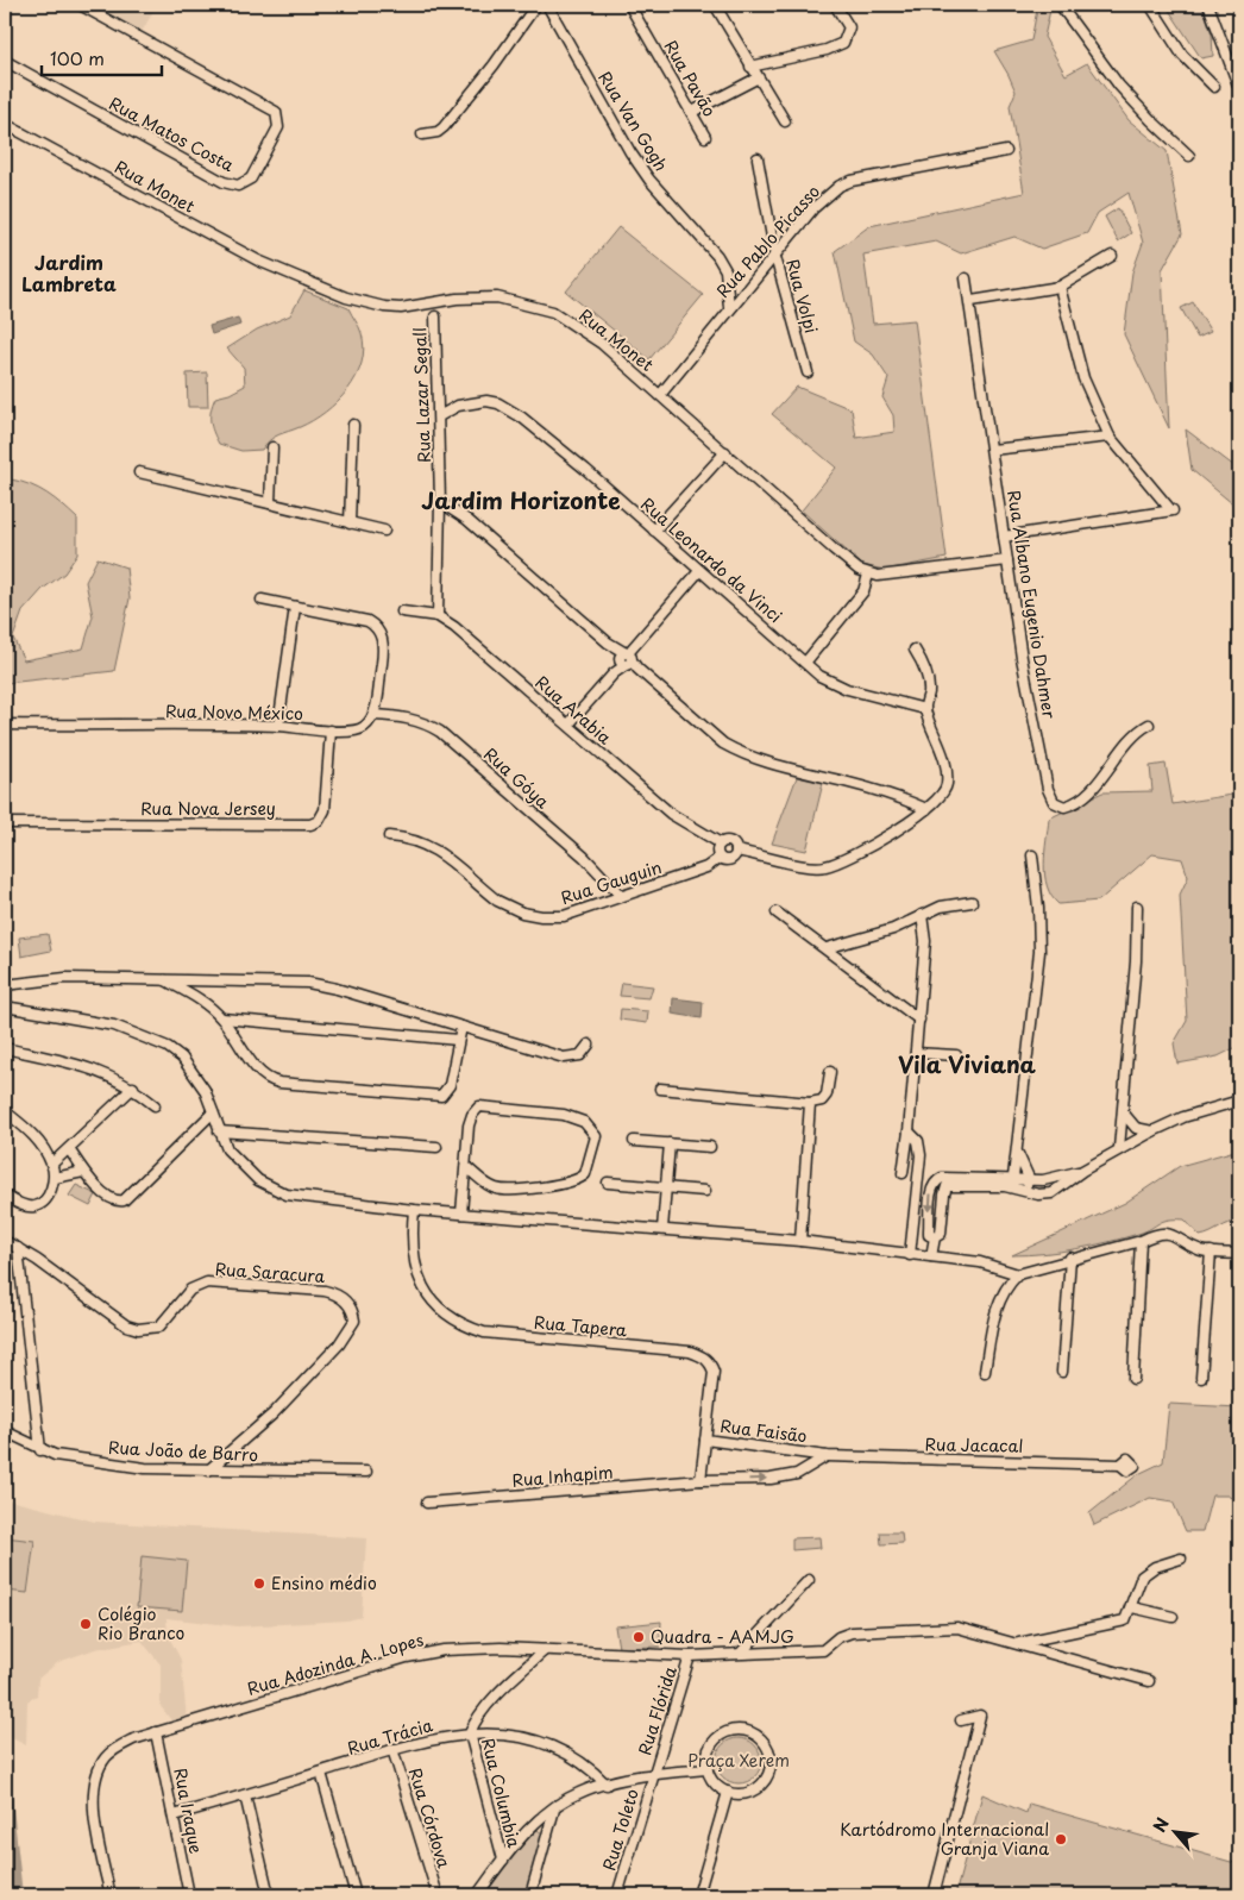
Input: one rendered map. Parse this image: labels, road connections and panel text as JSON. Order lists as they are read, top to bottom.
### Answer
{
  "streets": {
    "street": [
      "Rua Pavão",
      "Rua Van Gogh",
      "Rua Matos Costa",
      "Rua Monet",
      "Rua Pablo Picasso",
      "Rua Volpi",
      "Rua Lazar Segall",
      "Rua Leonardo da Vinci",
      "Rua Albano Eugenio Dahmer",
      "Rua Arabia",
      "Rua Novo México",
      "Rua Góya",
      "Rua Nova Jersey",
      "Rua Gauguin",
      "Rua Saracura",
      "Rua Tapera",
      "Rua Faisão",
      "Rua Jacacal",
      "Rua João de Barro",
      "Rua Inhapim",
      "Rua Adozinda A. Lopes",
      "Rua Flórida",
      "Rua Trácia",
      "Rua Columbia",
      "Rua Iraque",
      "Rua Córdova",
      "Rua Toleto"
    ]
  },
  "crossings": [
    ["Rua Van Gogh", "Rua Pablo Picasso"],
    ["Rua Monet", "Rua Pablo Picasso"],
    ["Rua Pablo Picasso", "Rua Volpi"],
    ["Rua Lazar Segall", "Rua Leonardo da Vinci"],
    ["Rua Lazar Segall", "Rua Arabia"],
    ["Rua Arabia", "Rua Gauguin"],
    ["Rua Novo México", "Rua Góya"],
    ["Rua Novo México", "Rua Nova Jersey"],
    ["Rua Góya", "Rua Gauguin"],
    ["Rua Saracura", "Rua João de Barro"],
    ["Rua Tapera", "Rua Faisão"],
    ["Rua Tapera", "Rua Inhapim"],
    ["Rua Faisão", "Rua Jacacal"],
    ["Rua Faisão", "Rua Inhapim"],
    ["Rua Adozinda A. Lopes", "Rua Flórida"],
    ["Rua Adozinda A. Lopes", "Rua Iraque"],
    ["Rua Flórida", "Rua Toleto"],
    ["Rua Trácia", "Rua Columbia"],
    ["Rua Trácia", "Rua Iraque"],
    ["Rua Trácia", "Rua Córdova"]
  ],
  "districts": ["Jardim Lambreta", "Jardim Horizonte", "Vila Viviana"],
  "parks": ["Praça Xerem"],
  "places": [
    "Ensino médio",
    "Colégio Rio Branco",
    "Quadra - AAMJG",
    "Kartódromo Internacional Granja Viana"
  ],
  "scale_bar": "100 m",
  "north": "top left"
}
